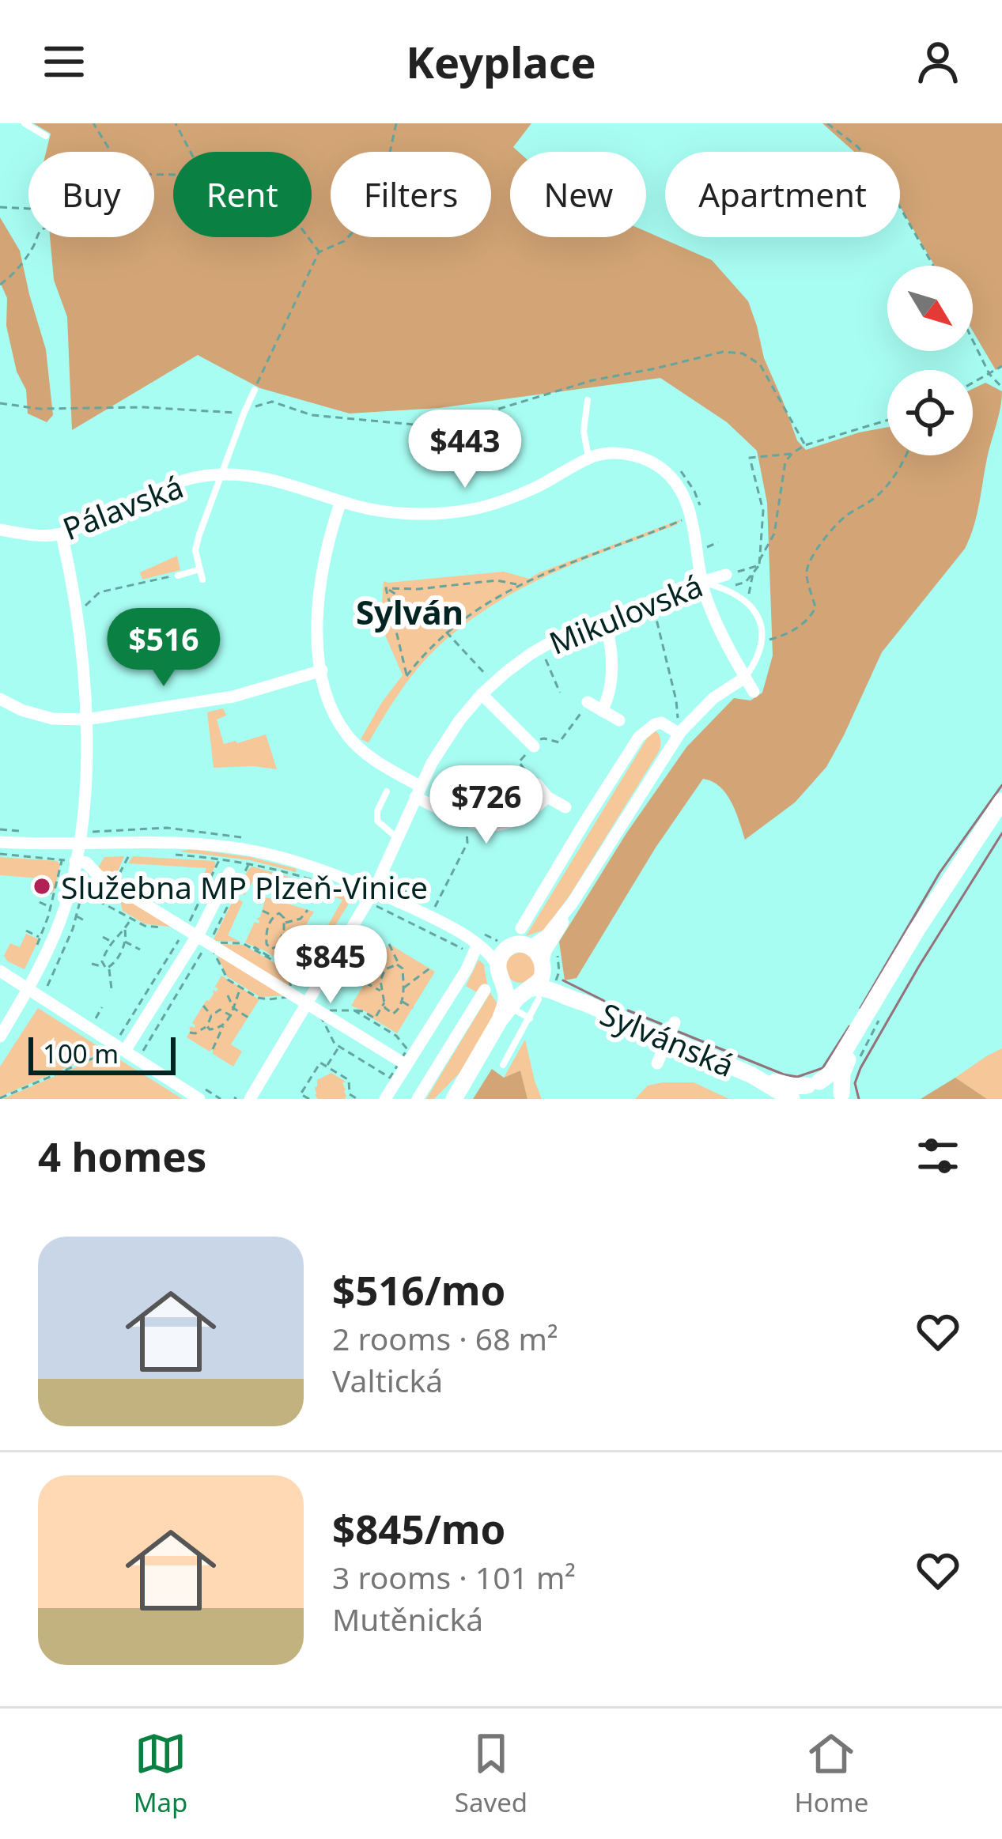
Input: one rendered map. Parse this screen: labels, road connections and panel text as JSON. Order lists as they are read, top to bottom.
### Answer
{
  "streets": {
    "street": ["Pálavská", "Mikulovská", "Sylvánská"]
  },
  "crossings": [
    ["Pálavská", "Mikulovská"]
  ],
  "districts": ["Sylván"],
  "places": ["Služebna MP Plzeň-Vinice"],
  "scale_bar": "100 m",
  "north": "bottom right",
  "page": {
    "header": "Keyplace",
    "chip": [
      "Buy",
      "Rent",
      "Filters",
      "New",
      "Apartment"
    ],
    "price": [
      "$443",
      "$516",
      "$726",
      "$845"
    ],
    "scale": "100 m",
    "heading": "4 homes",
    "list": [
      {
        "name": "$516/mo",
        "note": "2 rooms · 68 m² · Valtická"
      },
      {
        "name": "$845/mo",
        "note": "3 rooms · 101 m² · Mutěnická"
      }
    ],
    "tabs": ["Map", "Saved", "Home"]
  }
}
